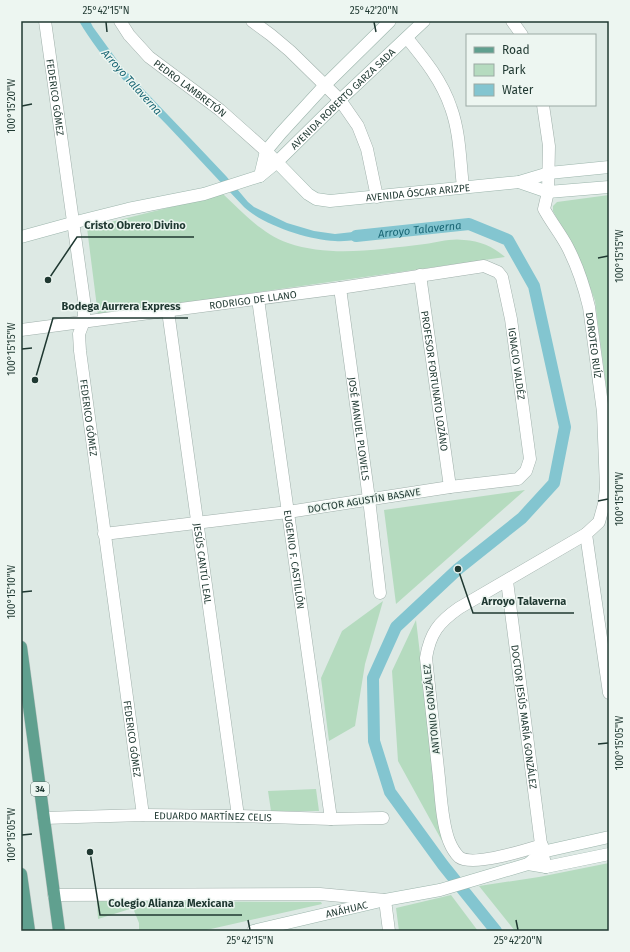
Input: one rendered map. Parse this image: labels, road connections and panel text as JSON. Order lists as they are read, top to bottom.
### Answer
{
  "streets": {
    "main road": ["34"],
    "street": [
      "PEDRO LAMBRETÓN",
      "FEDERICO GÓMEZ",
      "AVENIDA ROBERTO GARZA SADA",
      "AVENIDA ÓSCAR ARIZPE",
      "RODRIGO DE LLANO",
      "DOROTEO RUÍZ",
      "IGNACIO VALDÉZ",
      "PROFESOR FORTUNATO LOZÁNO",
      "JOSÉ MANUEL PLOWELS",
      "DOCTOR AGUSTÍN BASAVE",
      "EUGENIO F. CASTILLÓN",
      "JESÚS CANTÚ LEAL",
      "ANTONIO GONZÁLEZ",
      "DOCTOR JESÚS MARÍA GONZÁLEZ",
      "EDUARDO MARTÍNEZ CELIS",
      "ANÁHUAC"
    ]
  },
  "crossings": [
    ["PEDRO LAMBRETÓN", "AVENIDA ROBERTO GARZA SADA"],
    ["PEDRO LAMBRETÓN", "AVENIDA ÓSCAR ARIZPE"],
    ["FEDERICO GÓMEZ", "AVENIDA ROBERTO GARZA SADA"],
    ["FEDERICO GÓMEZ", "RODRIGO DE LLANO"],
    ["FEDERICO GÓMEZ", "DOCTOR AGUSTÍN BASAVE"],
    ["FEDERICO GÓMEZ", "EDUARDO MARTÍNEZ CELIS"],
    ["AVENIDA ÓSCAR ARIZPE", "DOROTEO RUÍZ"],
    ["RODRIGO DE LLANO", "IGNACIO VALDÉZ"],
    ["RODRIGO DE LLANO", "PROFESOR FORTUNATO LOZÁNO"],
    ["RODRIGO DE LLANO", "JOSÉ MANUEL PLOWELS"],
    ["RODRIGO DE LLANO", "EUGENIO F. CASTILLÓN"],
    ["RODRIGO DE LLANO", "JESÚS CANTÚ LEAL"],
    ["DOROTEO RUÍZ", "ANTONIO GONZÁLEZ"],
    ["IGNACIO VALDÉZ", "DOCTOR AGUSTÍN BASAVE"],
    ["PROFESOR FORTUNATO LOZÁNO", "DOCTOR AGUSTÍN BASAVE"],
    ["JOSÉ MANUEL PLOWELS", "DOCTOR AGUSTÍN BASAVE"],
    ["DOCTOR AGUSTÍN BASAVE", "EUGENIO F. CASTILLÓN"],
    ["DOCTOR AGUSTÍN BASAVE", "JESÚS CANTÚ LEAL"],
    ["EUGENIO F. CASTILLÓN", "EDUARDO MARTÍNEZ CELIS"],
    ["JESÚS CANTÚ LEAL", "EDUARDO MARTÍNEZ CELIS"],
    ["ANTONIO GONZÁLEZ", "DOCTOR JESÚS MARÍA GONZÁLEZ"],
    ["34", "EDUARDO MARTÍNEZ CELIS"]
  ],
  "water": ["Arroyo Talaverna"],
  "places": [
    "Cristo Obrero Divino",
    "Bodega Aurrera Express",
    "Arroyo Talaverna",
    "Colegio Alianza Mexicana"
  ],
  "legend": ["Road", "Park", "Water"],
  "coordinates": [
    "25°42'15\"N",
    "25°42'20\"N",
    "100°15'20\"W",
    "100°15'15\"W",
    "100°15'10\"W",
    "100°15'05\"W"
  ]
}
